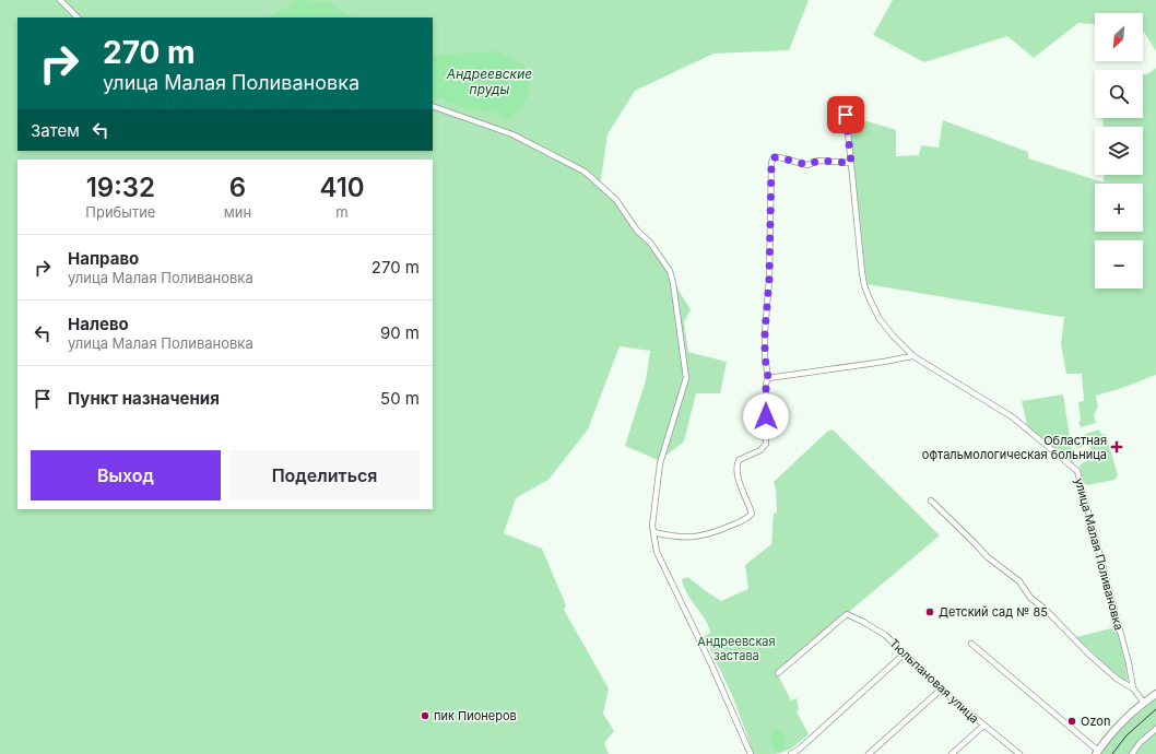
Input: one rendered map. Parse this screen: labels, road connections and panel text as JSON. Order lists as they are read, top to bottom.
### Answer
{
  "streets": {
    "street": ["улица Малая Поливановка", "Тюльпановая улица"]
  },
  "water": ["Андреевские пруды"],
  "parks": ["Андреевская застава"],
  "places": {
    "health": ["Областная офтальмологическая больница"],
    "other": ["Детский сад № 85", "пик Пионеров", "Ozon"]
  },
  "north": "bottom left",
  "page": {
    "map_buttons": ["+", "−"],
    "turn": ["270 m", "улица Малая Поливановка"],
    "then": "Затем",
    "eta": [
      "19:32",
      "Прибытие",
      "6",
      "мин",
      "410",
      "m"
    ],
    "list": [
      {
        "name": "Направо",
        "note": "улица Малая Поливановка",
        "value": "270 m"
      },
      {
        "name": "Налево",
        "note": "улица Малая Поливановка",
        "value": "90 m"
      },
      {
        "name": "Пункт назначения",
        "value": "50 m"
      }
    ],
    "buttons": ["Выход", "Поделиться"]
  }
}
